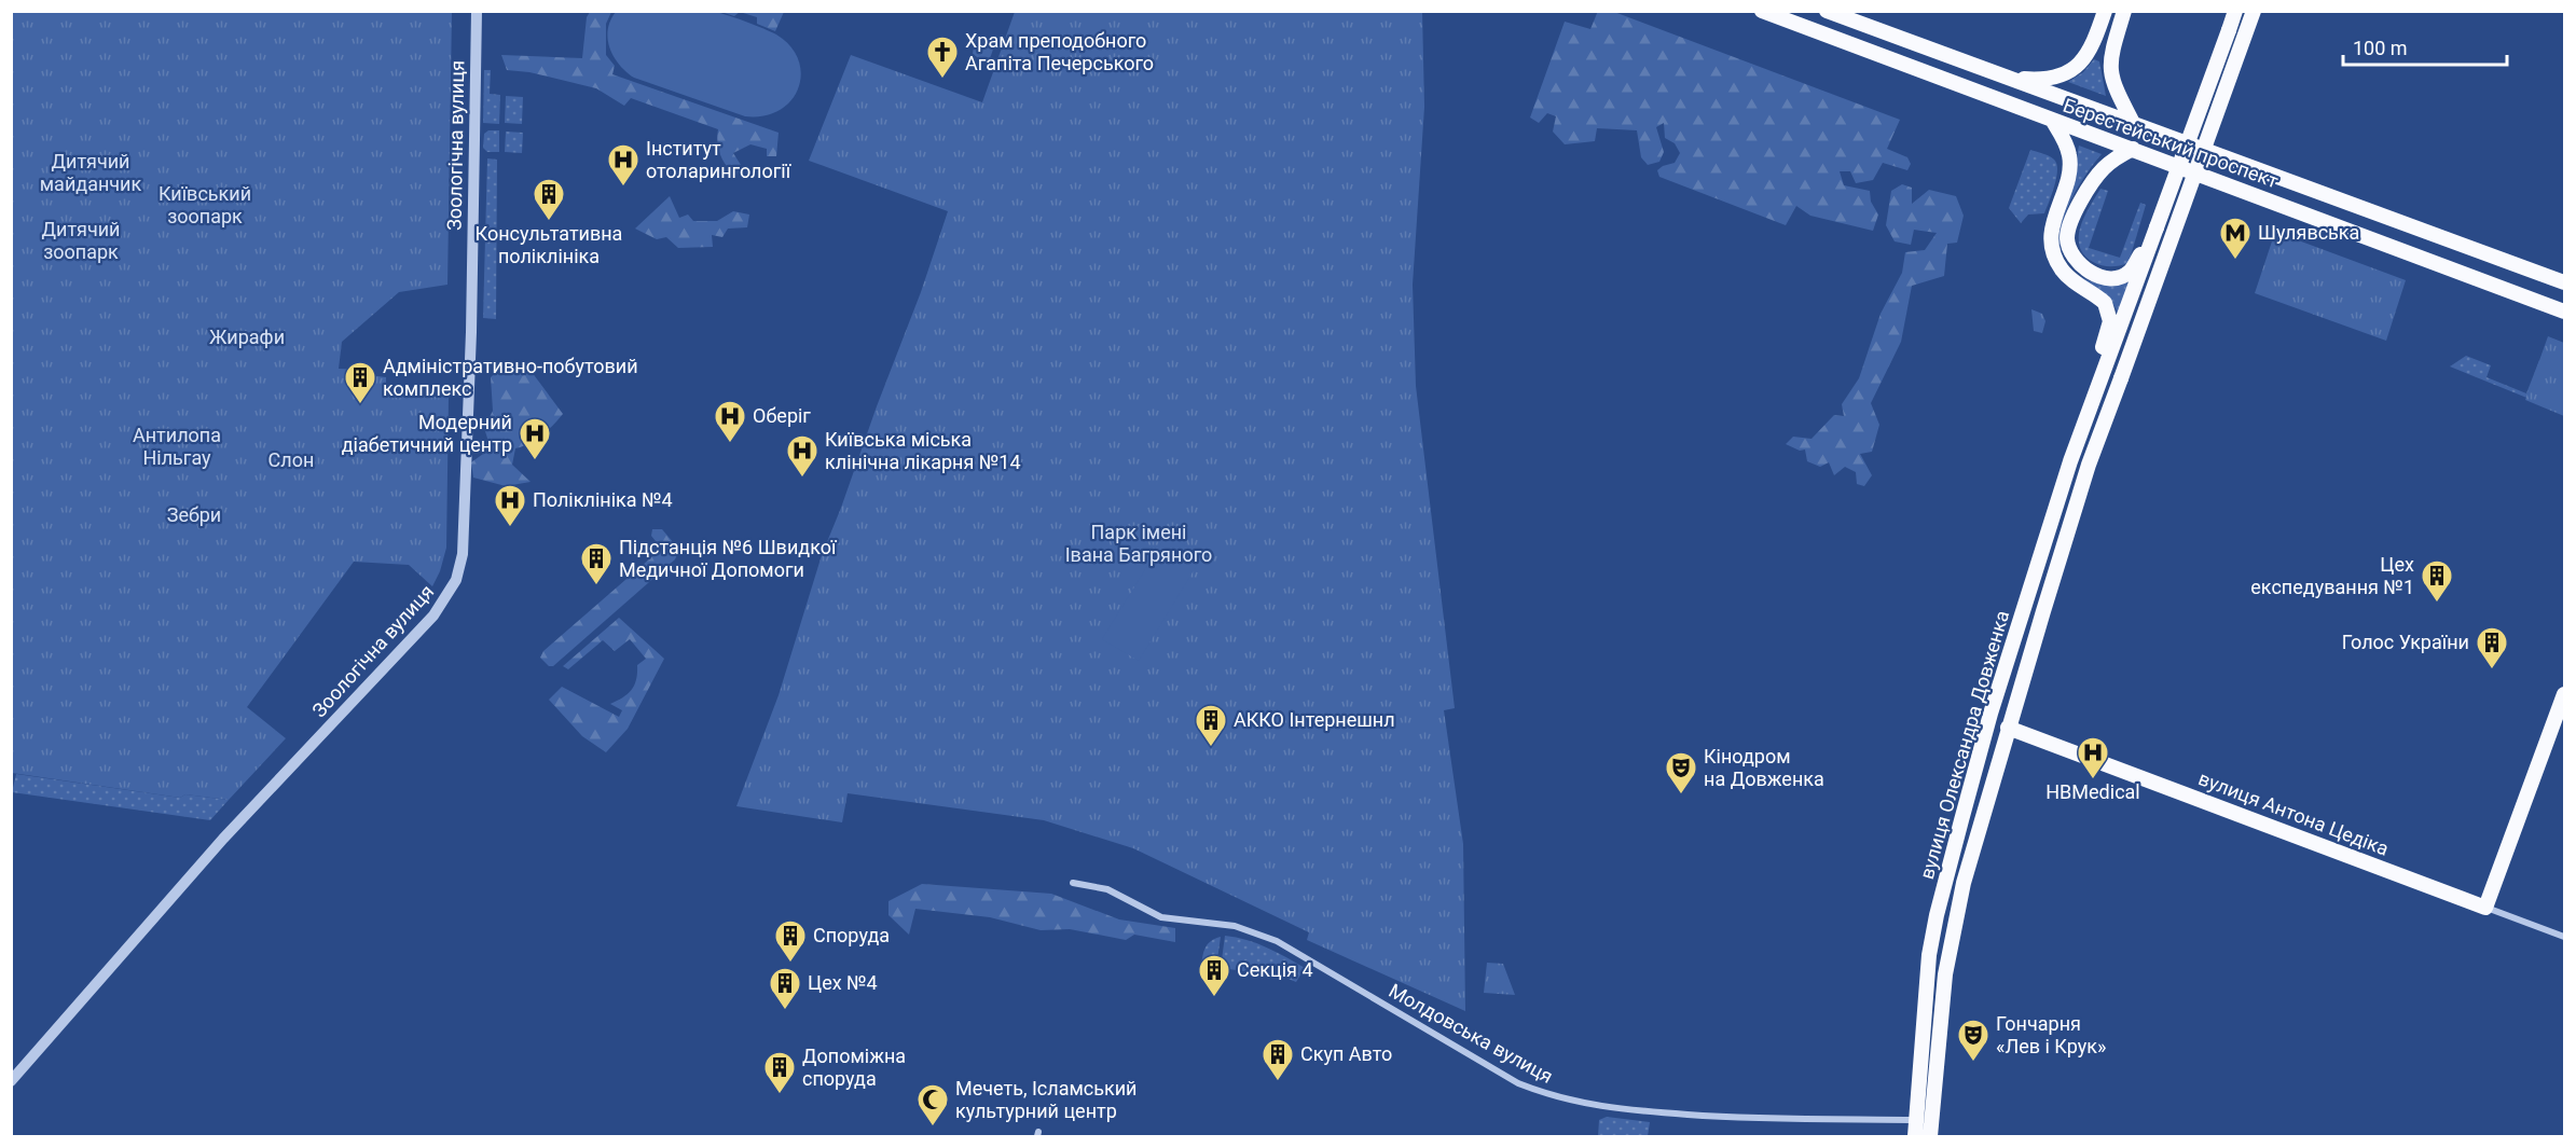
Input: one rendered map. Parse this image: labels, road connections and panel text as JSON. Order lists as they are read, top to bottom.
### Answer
{
  "streets": {
    "main road": ["Берестейський проспект", "вулиця Олександра Довженка", "вулиця Антона Цедіка"],
    "street": ["Зоологічна вулиця", "Молдовська вулиця"]
  },
  "crossings": [
    ["вулиця Олександра Довженка", "вулиця Антона Цедіка"],
    ["вулиця Олександра Довженка", "Молдовська вулиця"]
  ],
  "parks": [
    "Дитячий майданчик",
    "Київський зоопарк",
    "Дитячий зоопарк",
    "Жирафи",
    "Антилопа Нільгау",
    "Слон",
    "Зебри",
    "Парк імені Івана Багряного"
  ],
  "places": {
    "church": ["Храм преподобного Агапіта Печерського"],
    "hospital": [
      "Інститут отоларингології",
      "Оберіг",
      "Модерний діабетичний центр",
      "Київська міська клінічна лікарня №14",
      "Поліклініка №4",
      "HBMedical"
    ],
    "building": [
      "Консультативна поліклініка",
      "Адміністративно-побутовий комплекс",
      "Підстанція №6 Швидкої Медичної Допомоги",
      "Цех експедування №1",
      "Голос України",
      "АККО Інтернешнл",
      "Споруда",
      "Секція 4",
      "Цех №4",
      "Скуп Авто",
      "Допоміжна споруда"
    ],
    "metro station": ["Шулявська"],
    "theatre": ["Кінодром на Довженка", "Гончарня «Лев і Крук»"],
    "mosque": ["Мечеть, Ісламський культурний центр"]
  },
  "scale_bar": "100 m"
}
